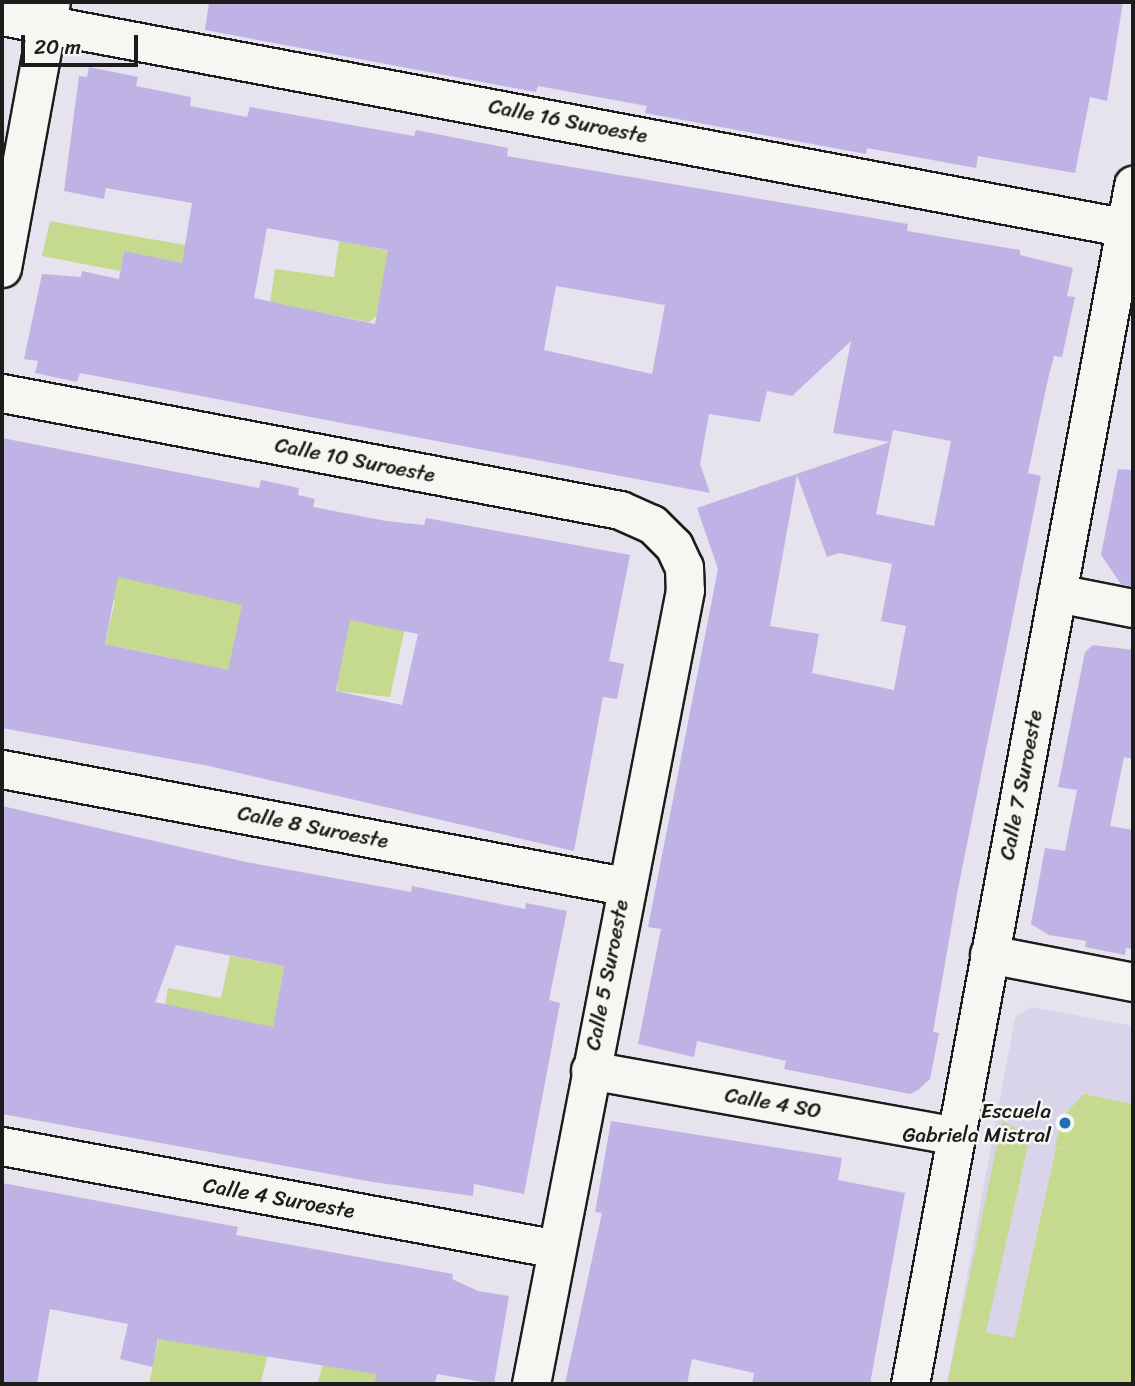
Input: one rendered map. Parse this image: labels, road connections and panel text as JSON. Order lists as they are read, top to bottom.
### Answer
{
  "streets": {
    "street": [
      "Calle 16 Suroeste",
      "Calle 10 Suroeste",
      "Calle 7 Suroeste",
      "Calle 8 Suroeste",
      "Calle 5 Suroeste",
      "Calle 4 SO",
      "Calle 4 Suroeste"
    ]
  },
  "crossings": [
    ["Calle 16 Suroeste", "Calle 7 Suroeste"],
    ["Calle 10 Suroeste", "Calle 5 Suroeste"],
    ["Calle 7 Suroeste", "Calle 4 SO"],
    ["Calle 8 Suroeste", "Calle 5 Suroeste"],
    ["Calle 5 Suroeste", "Calle 4 SO"],
    ["Calle 5 Suroeste", "Calle 4 Suroeste"]
  ],
  "places": ["Escuela Gabriela Mistral"],
  "scale_bar": "20 m"
}
